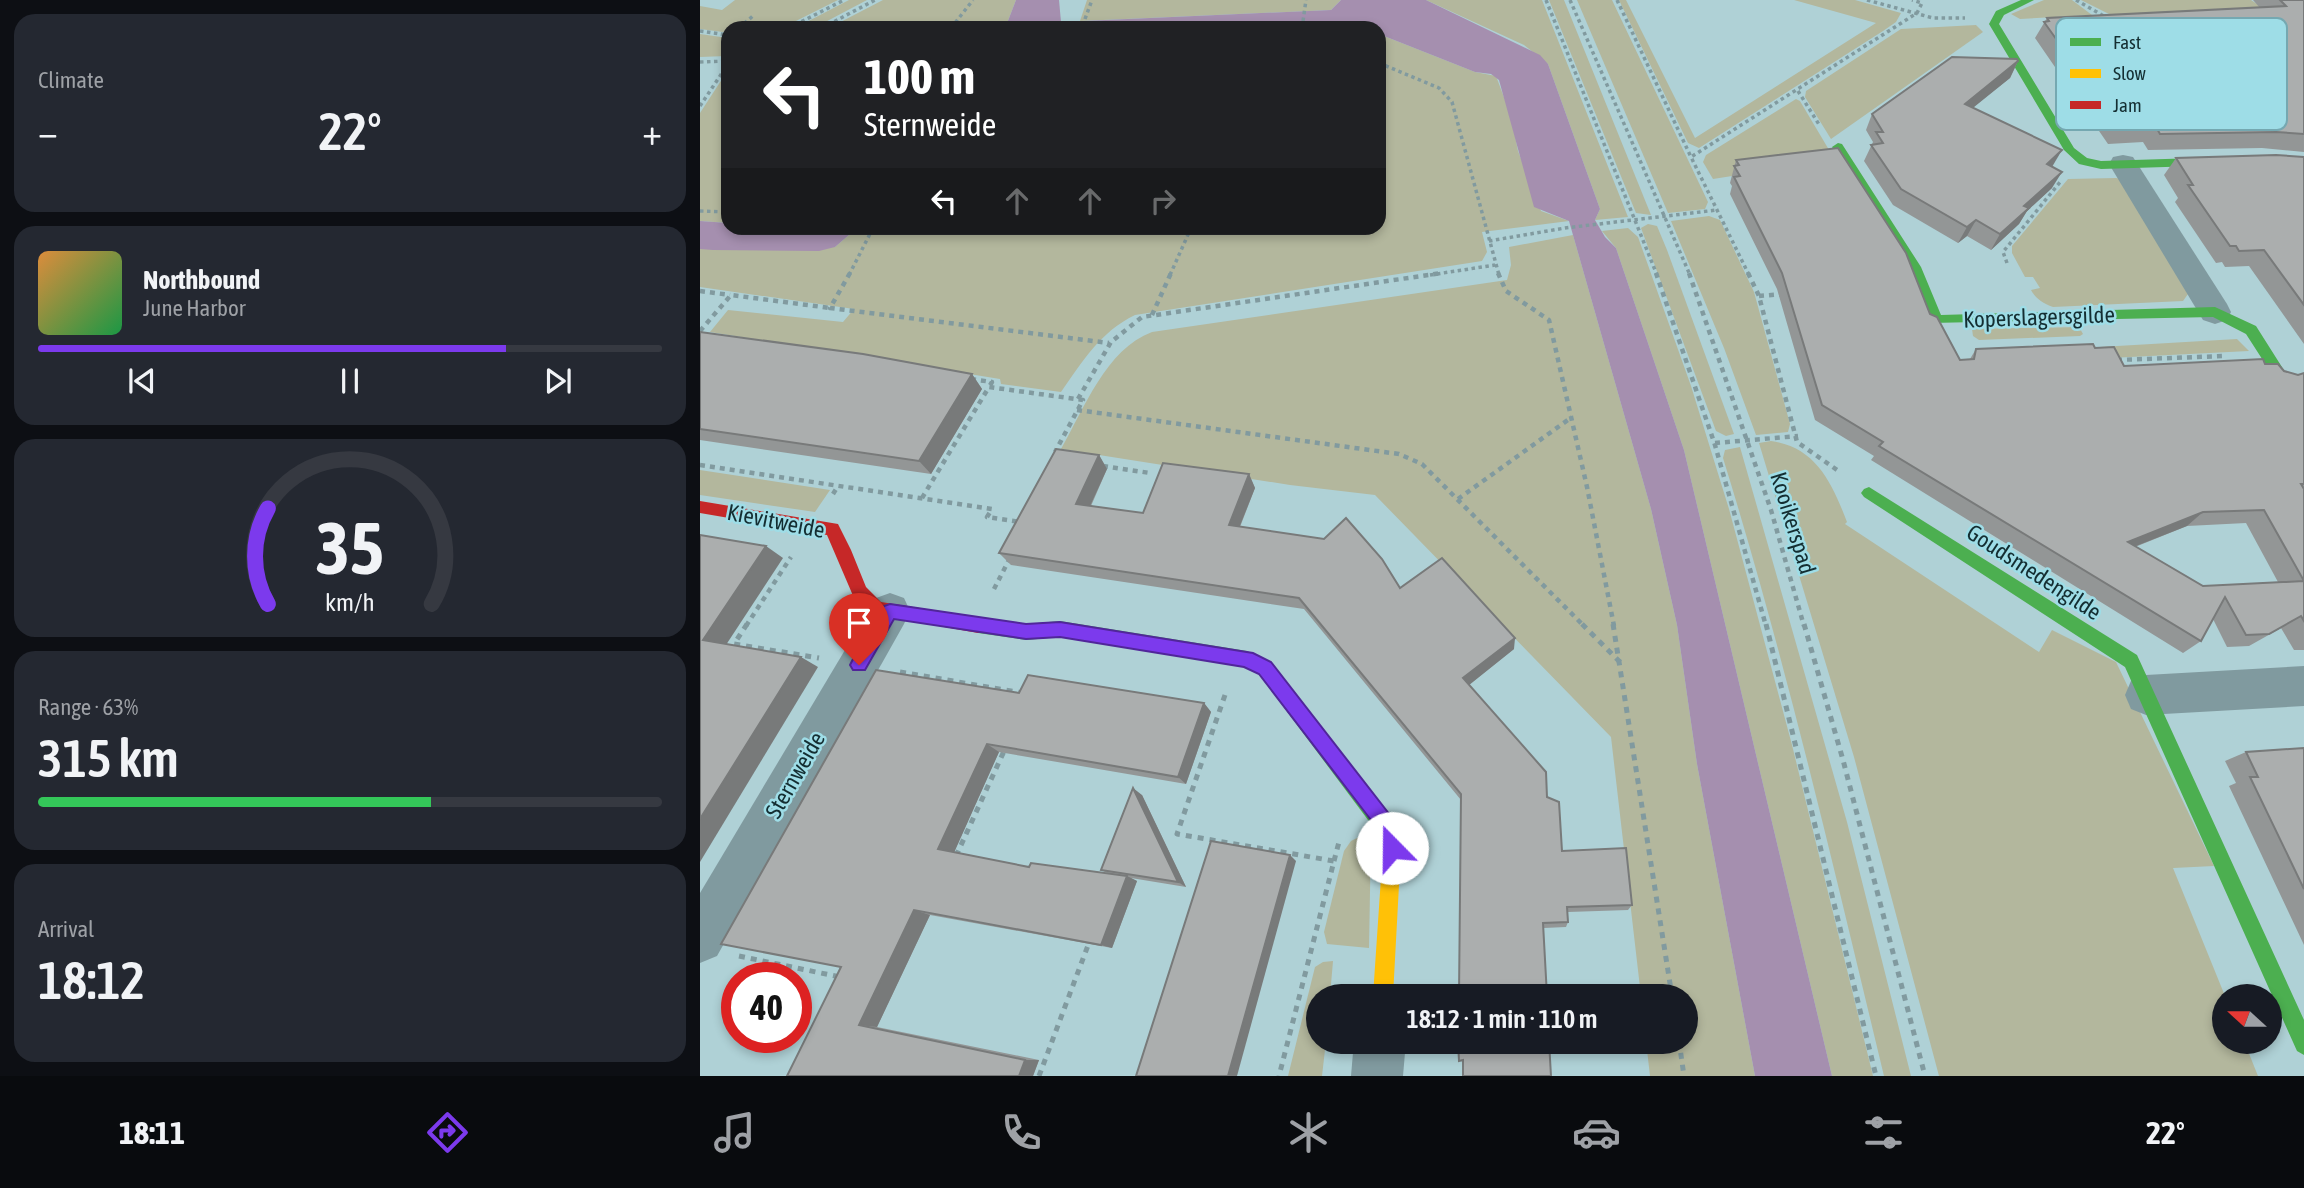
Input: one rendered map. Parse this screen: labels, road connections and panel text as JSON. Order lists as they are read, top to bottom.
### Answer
{
  "streets": {
    "street": [
      "Koperslagersgilde",
      "Kievitweide",
      "Goudsmedengilde",
      "Sternweide"
    ],
    "path": ["Kooikerspad"]
  },
  "crossings": [
    ["Kievitweide", "Sternweide"]
  ],
  "legend": ["Fast", "Slow", "Jam"],
  "north": "left",
  "page": {
    "tile": [
      "Climate",
      ["Range · 63%", "315 km"],
      ["Arrival", "18:12"]
    ],
    "turn": ["100 m", "Sternweide"],
    "heat": ["−", "22°", "+"],
    "song": ["Northbound", "June Harbor"],
    "limit": "40",
    "trip": "18:12 · 1 min · 110 m",
    "tabs": ["18:11", "22°"],
    "gauge": ["35", "km/h"]
  }
}
